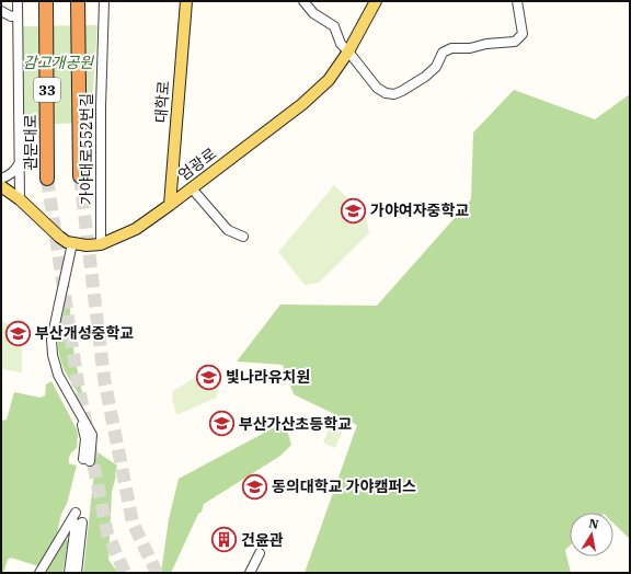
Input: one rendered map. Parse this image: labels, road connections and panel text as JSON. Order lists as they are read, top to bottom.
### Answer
{
  "streets": {
    "highway": ["33", "관문대로"],
    "main road": ["대학로", "엄광로"],
    "street": ["가야대로552번길"]
  },
  "crossings": [
    ["대학로", "엄광로"],
    ["가야대로552번길", "엄광로"]
  ],
  "parks": ["감고개공원"],
  "places": {
    "school or university": [
      "가야여자중학교",
      "부산개성중학교",
      "빛나라유치원",
      "부산가산초등학교",
      "동의대학교 가야캠퍼스"
    ],
    "building": ["건윤관"]
  },
  "north": "top"
}
